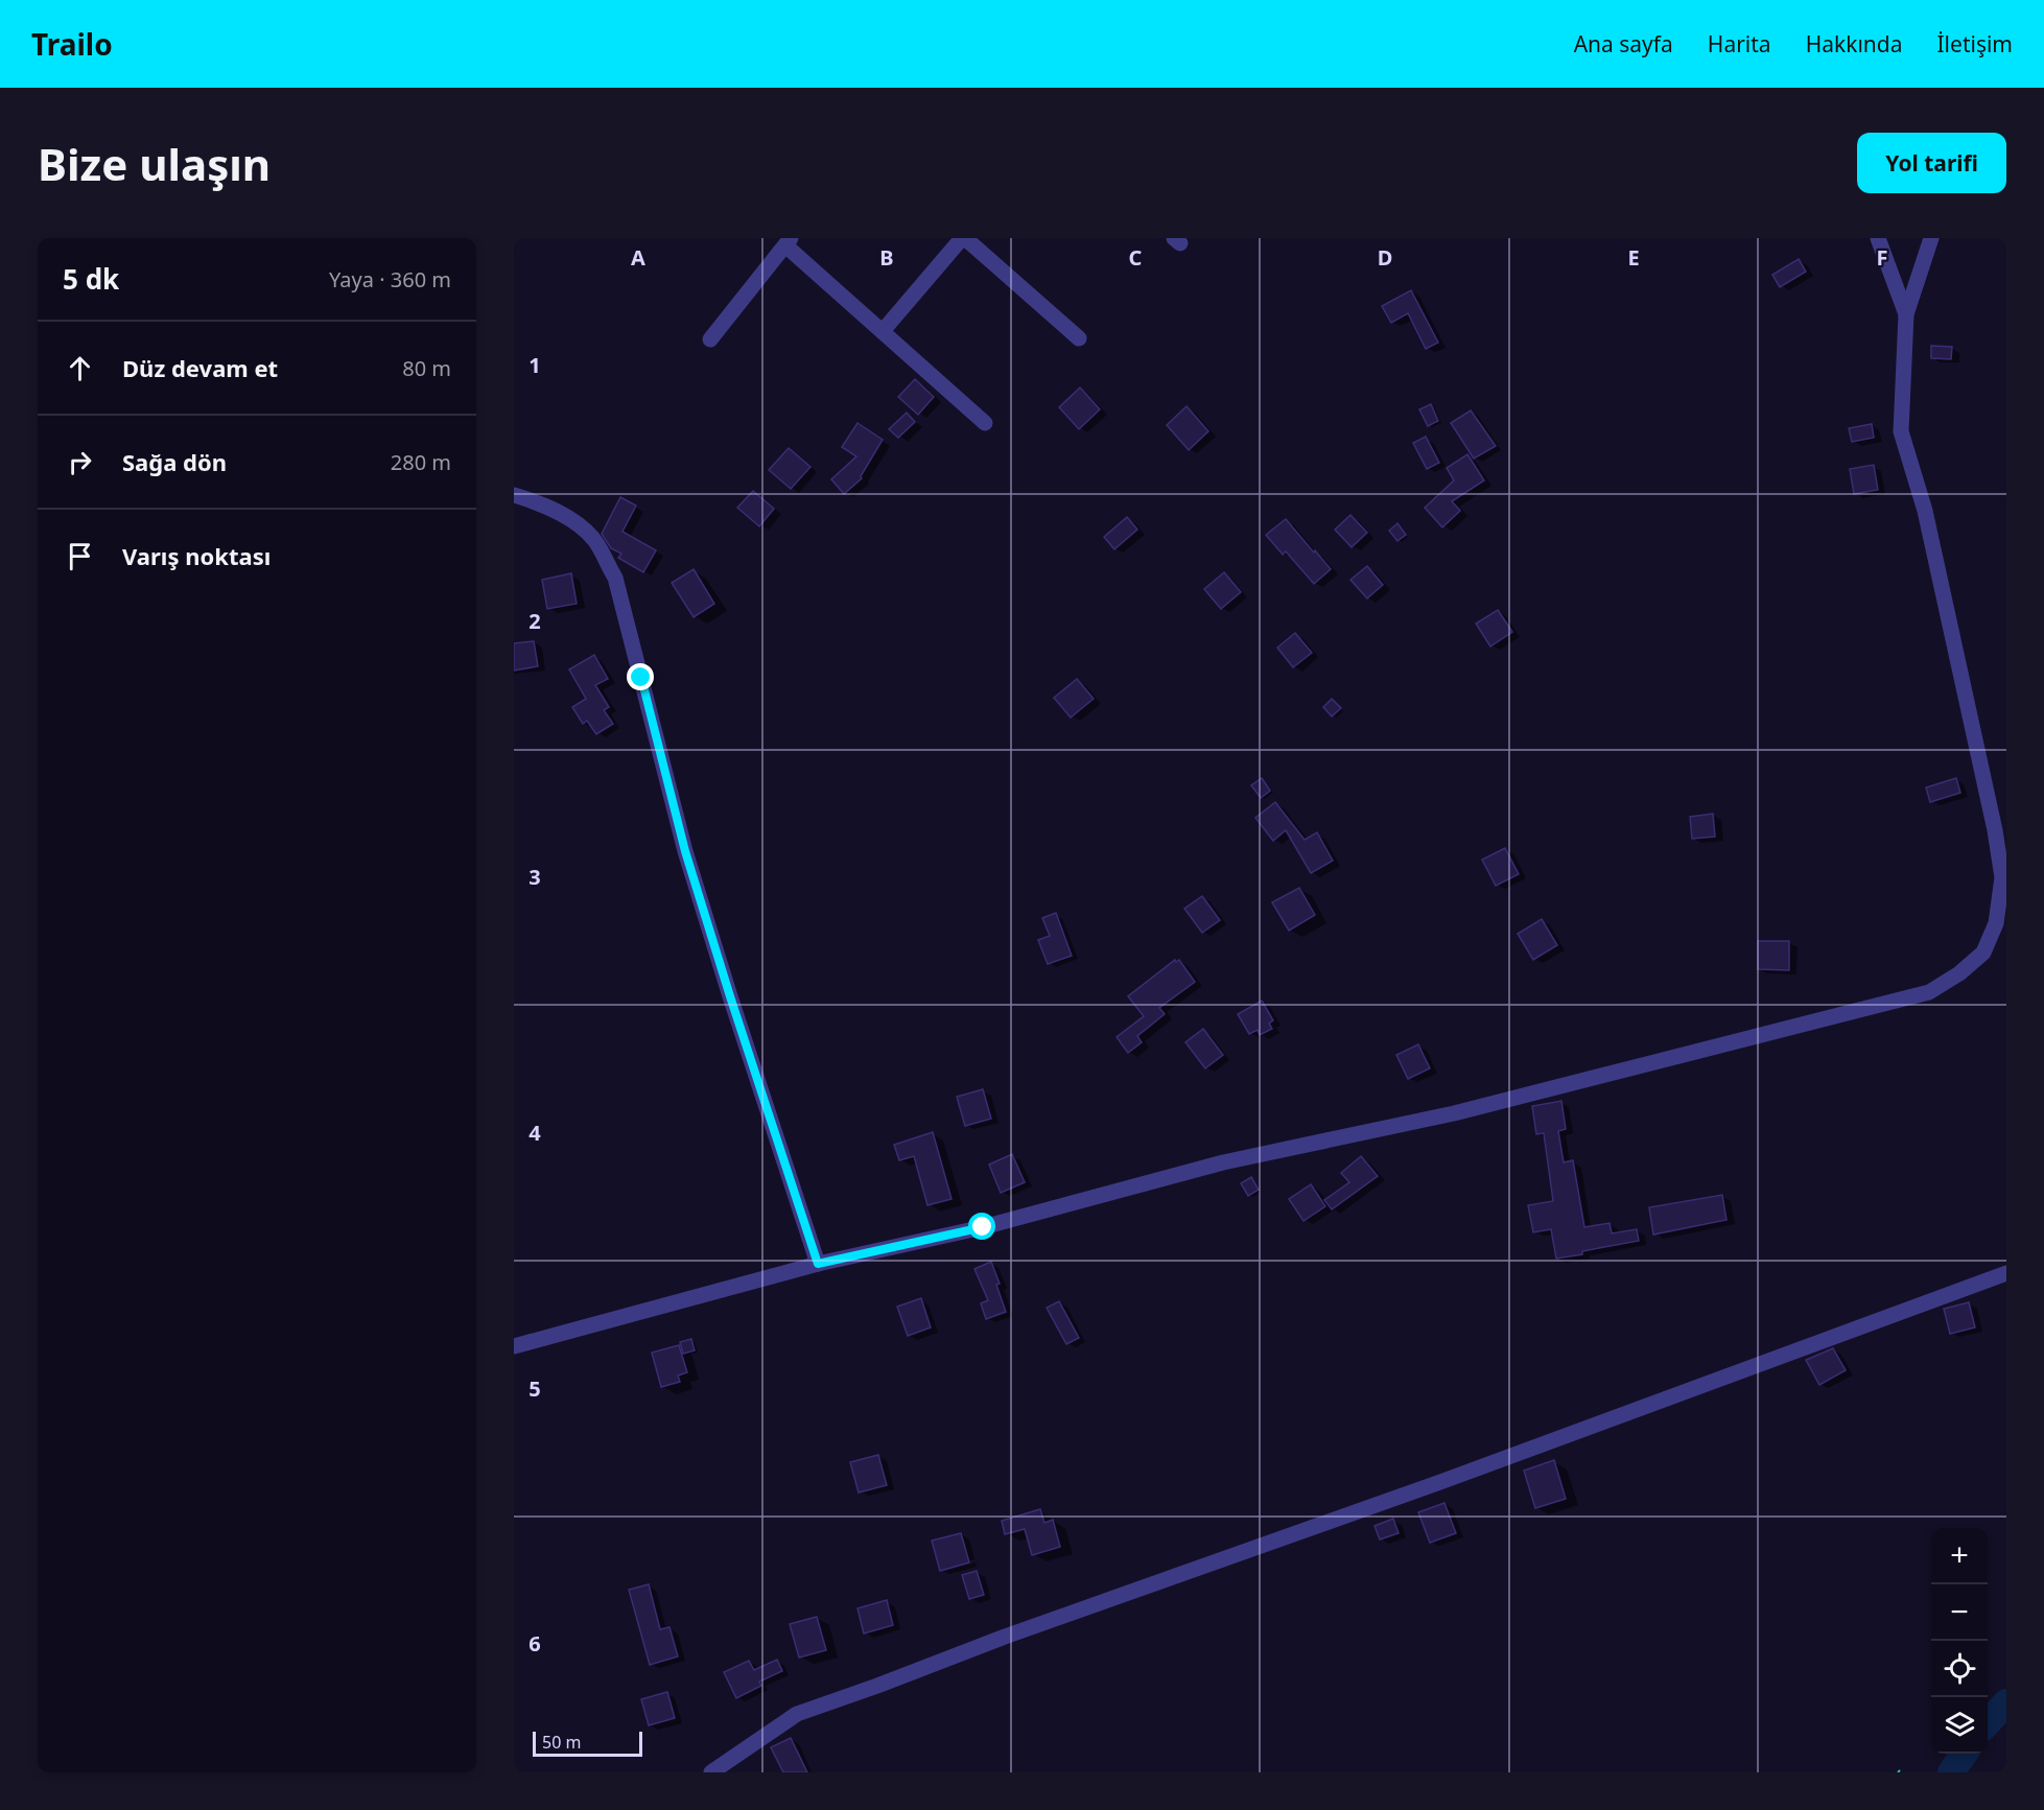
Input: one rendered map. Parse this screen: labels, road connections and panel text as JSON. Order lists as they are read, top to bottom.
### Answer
{
  "scale_bar": "50 m",
  "page": {
    "header": "Trailo",
    "nav": [
      "Ana sayfa",
      "Harita",
      "Hakkında",
      "İletişim"
    ],
    "buttons": "Yol tarifi",
    "title": "Bize ulaşın",
    "heading": ["5 dk", "Yaya · 360 m"],
    "list": [
      ["Düz devam et", "80 m"],
      ["Sağa dön", "280 m"],
      "Varış noktası"
    ],
    "map_buttons": ["+", "−"],
    "scale": "50 m"
  },
  "grid": {
    "columns": [
      "A",
      "B",
      "C",
      "D",
      "E",
      "F"
    ],
    "rows": [
      "1",
      "2",
      "3",
      "4",
      "5",
      "6"
    ]
  }
}
